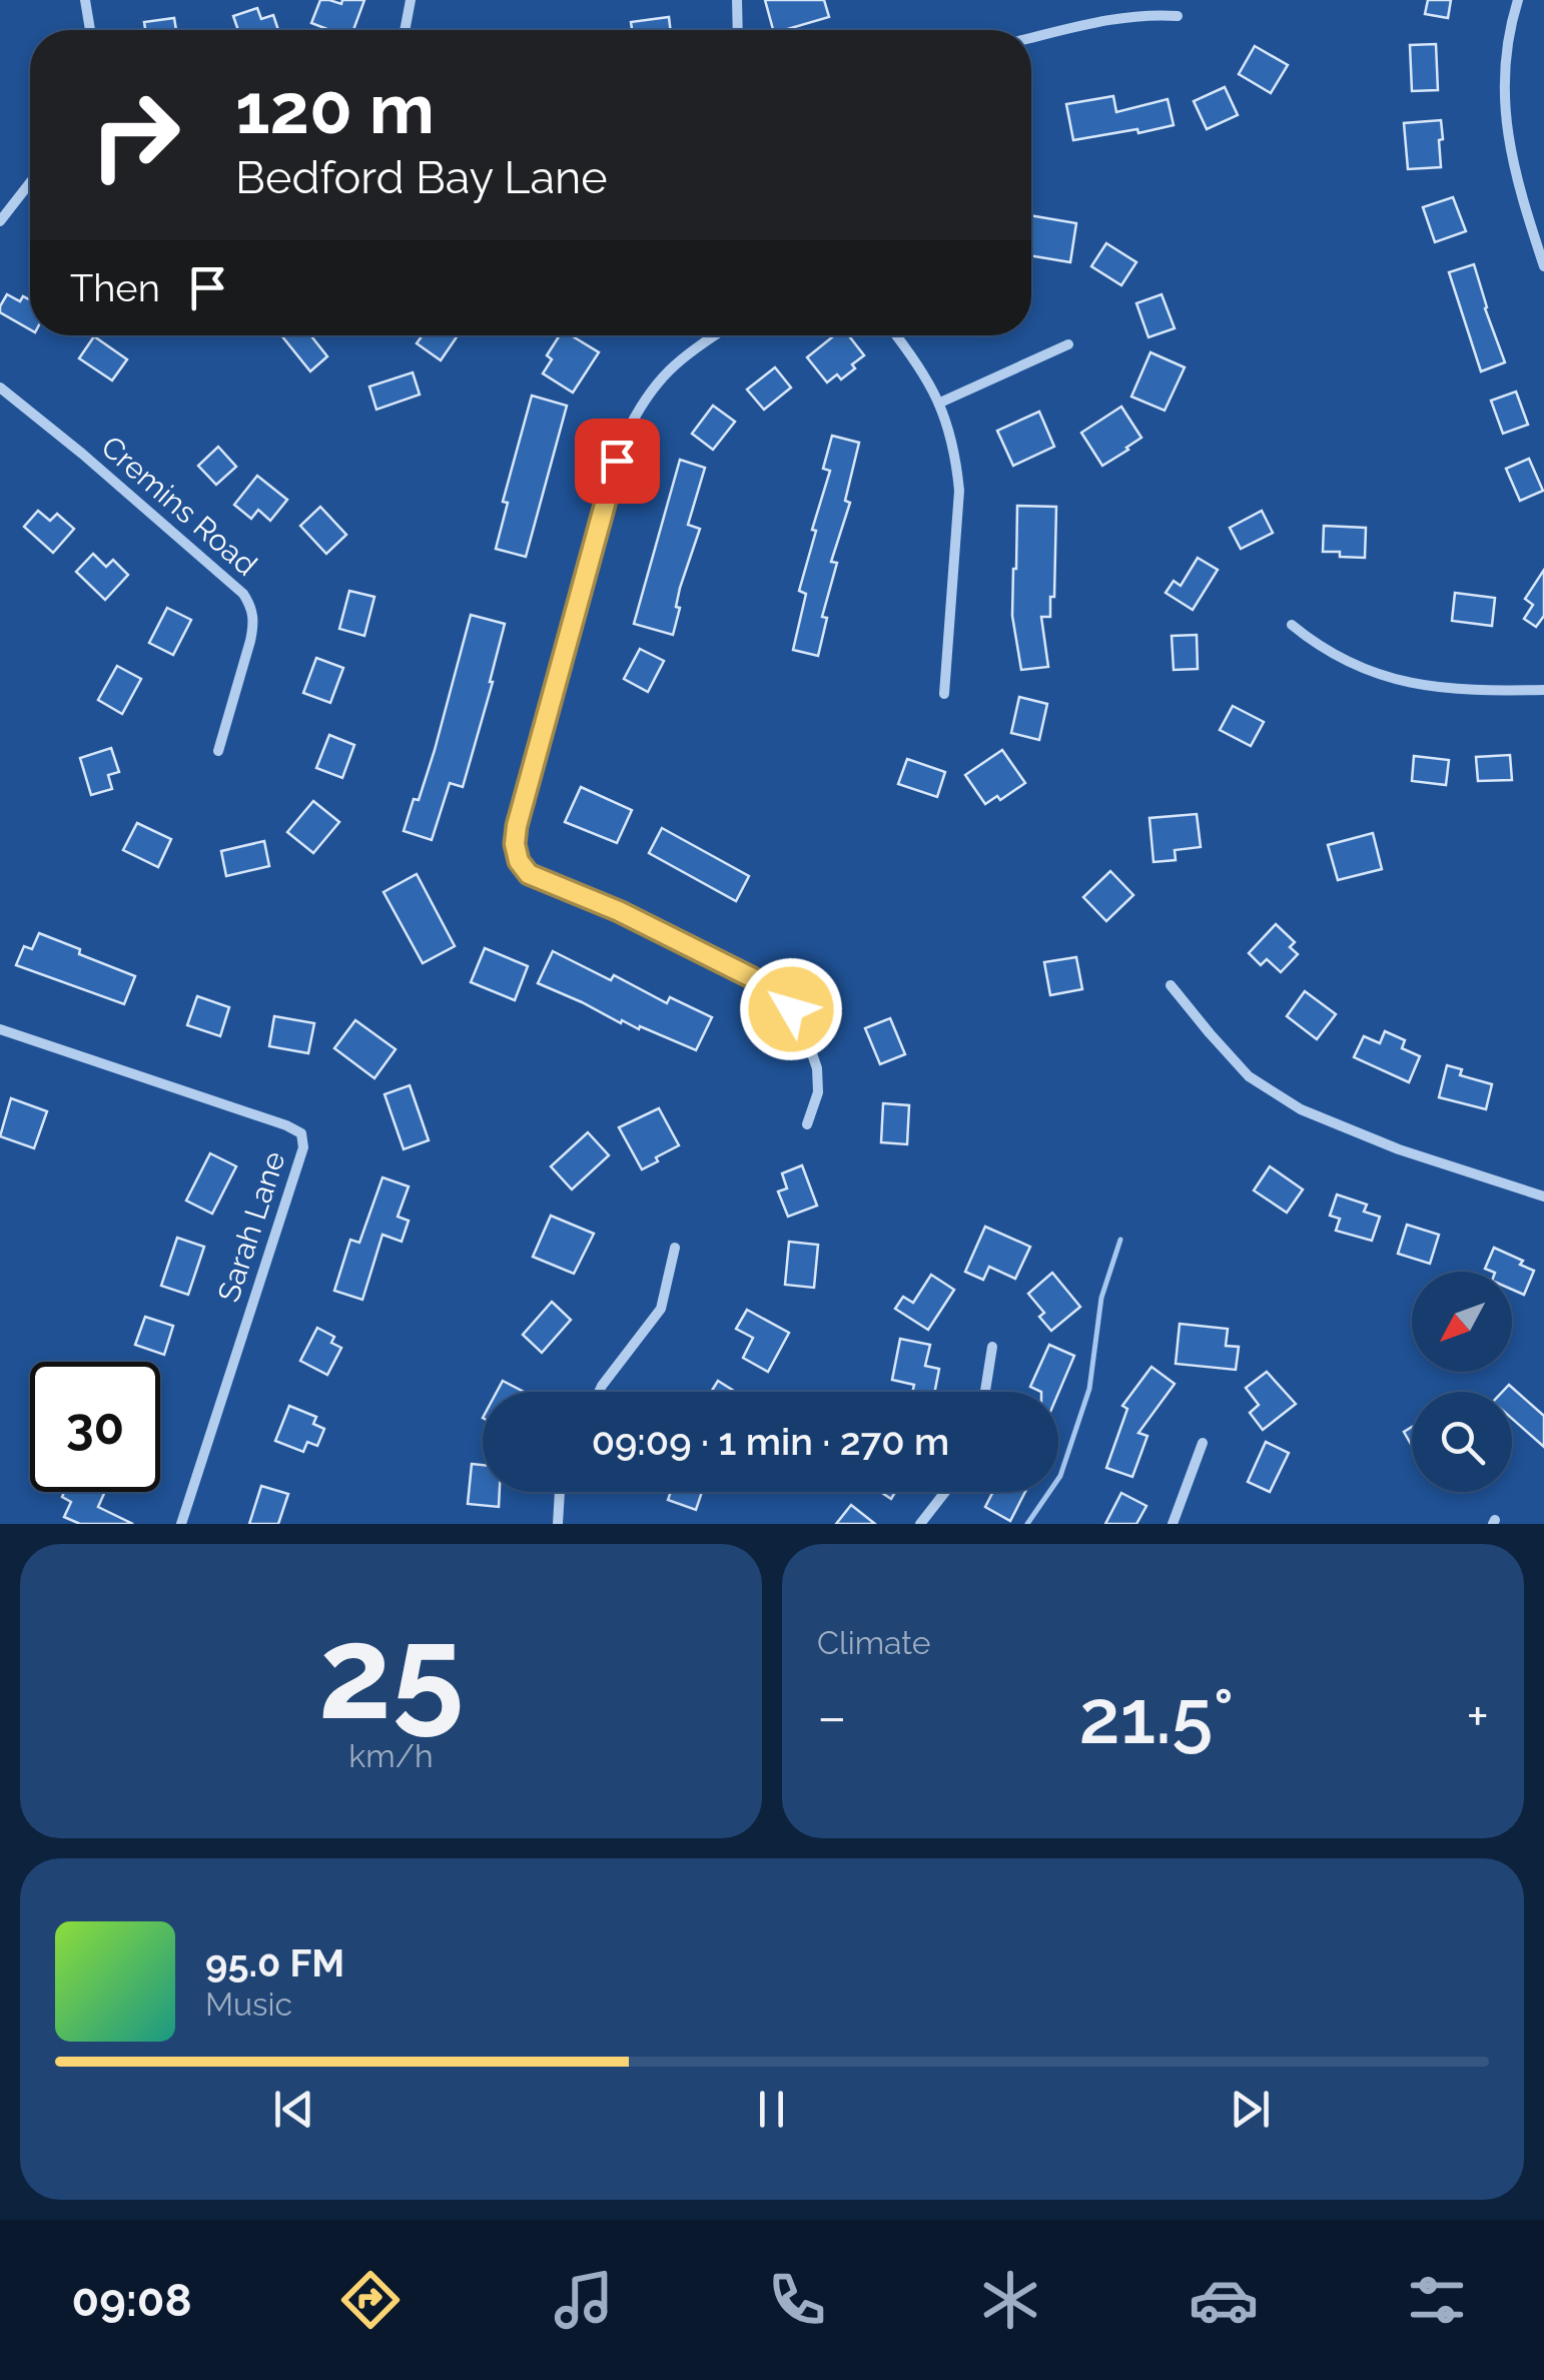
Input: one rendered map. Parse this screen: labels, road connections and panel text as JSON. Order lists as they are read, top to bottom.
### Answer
{
  "streets": {
    "street": ["Cremins Road", "Sarah Lane"]
  },
  "north": "bottom left",
  "page": {
    "turn": ["120 m", "Bedford Bay Lane"],
    "then": "Then",
    "limit": "30",
    "trip": "09:09 · 1 min · 270 m",
    "tile": [
      ["25", "km/h"],
      "Climate"
    ],
    "heat": ["−", "21.5°", "+"],
    "song": ["95.0 FM", "Music"],
    "tabs": "09:08"
  }
}
